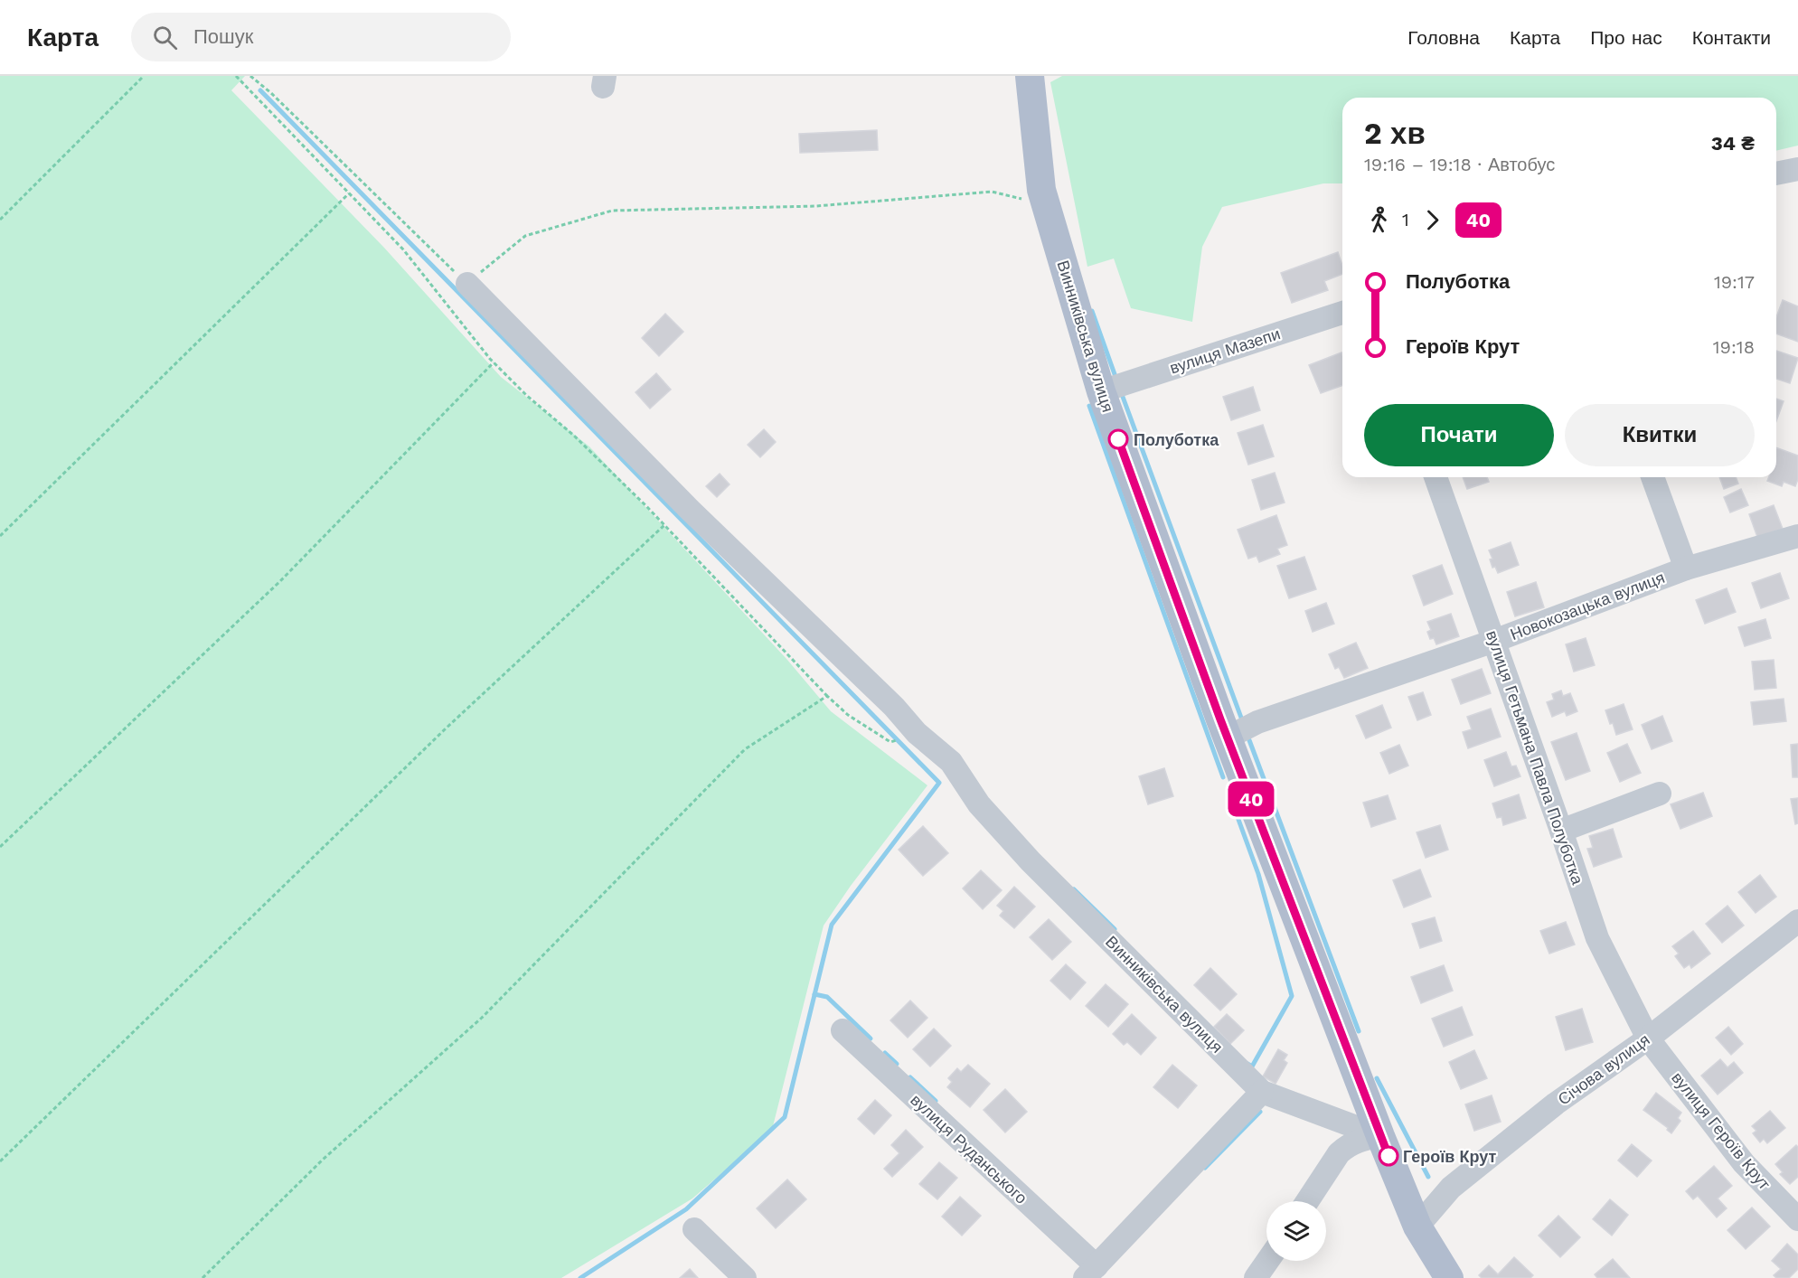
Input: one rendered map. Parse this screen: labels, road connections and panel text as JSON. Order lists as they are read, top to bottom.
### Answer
{
  "streets": {
    "main road": ["Винниківська вулиця"],
    "street": [
      "вулиця Мазепи",
      "Новокозацька вулиця",
      "вулиця Гетьмана Павла Полуботка",
      "Січова вулиця",
      "вулиця Героїв Крут",
      "вулиця Руданського"
    ]
  },
  "crossings": [
    ["Винниківська вулиця", "вулиця Мазепи"],
    ["Винниківська вулиця", "Новокозацька вулиця"],
    ["Винниківська вулиця", "Січова вулиця"],
    ["Новокозацька вулиця", "вулиця Гетьмана Павла Полуботка"],
    ["вулиця Гетьмана Павла Полуботка", "Січова вулиця"],
    ["вулиця Гетьмана Павла Полуботка", "вулиця Героїв Крут"],
    ["Січова вулиця", "вулиця Героїв Крут"]
  ],
  "places": ["Полуботка", "Героїв Крут"],
  "lines": ["bus line 40"],
  "page": {
    "header": "Карта",
    "search": "Пошук",
    "nav": [
      "Головна",
      "Карта",
      "Про нас",
      "Контакти"
    ],
    "on_map": "40",
    "heading": ["2 хв", "19:16 – 19:18 · Автобус", "34 ₴"],
    "legs": ["1", "40"],
    "list": [
      {
        "name": "Полуботка",
        "value": "19:17"
      },
      {
        "name": "Героїв Крут",
        "value": "19:18"
      }
    ],
    "buttons": ["Почати", "Квитки"]
  }
}
